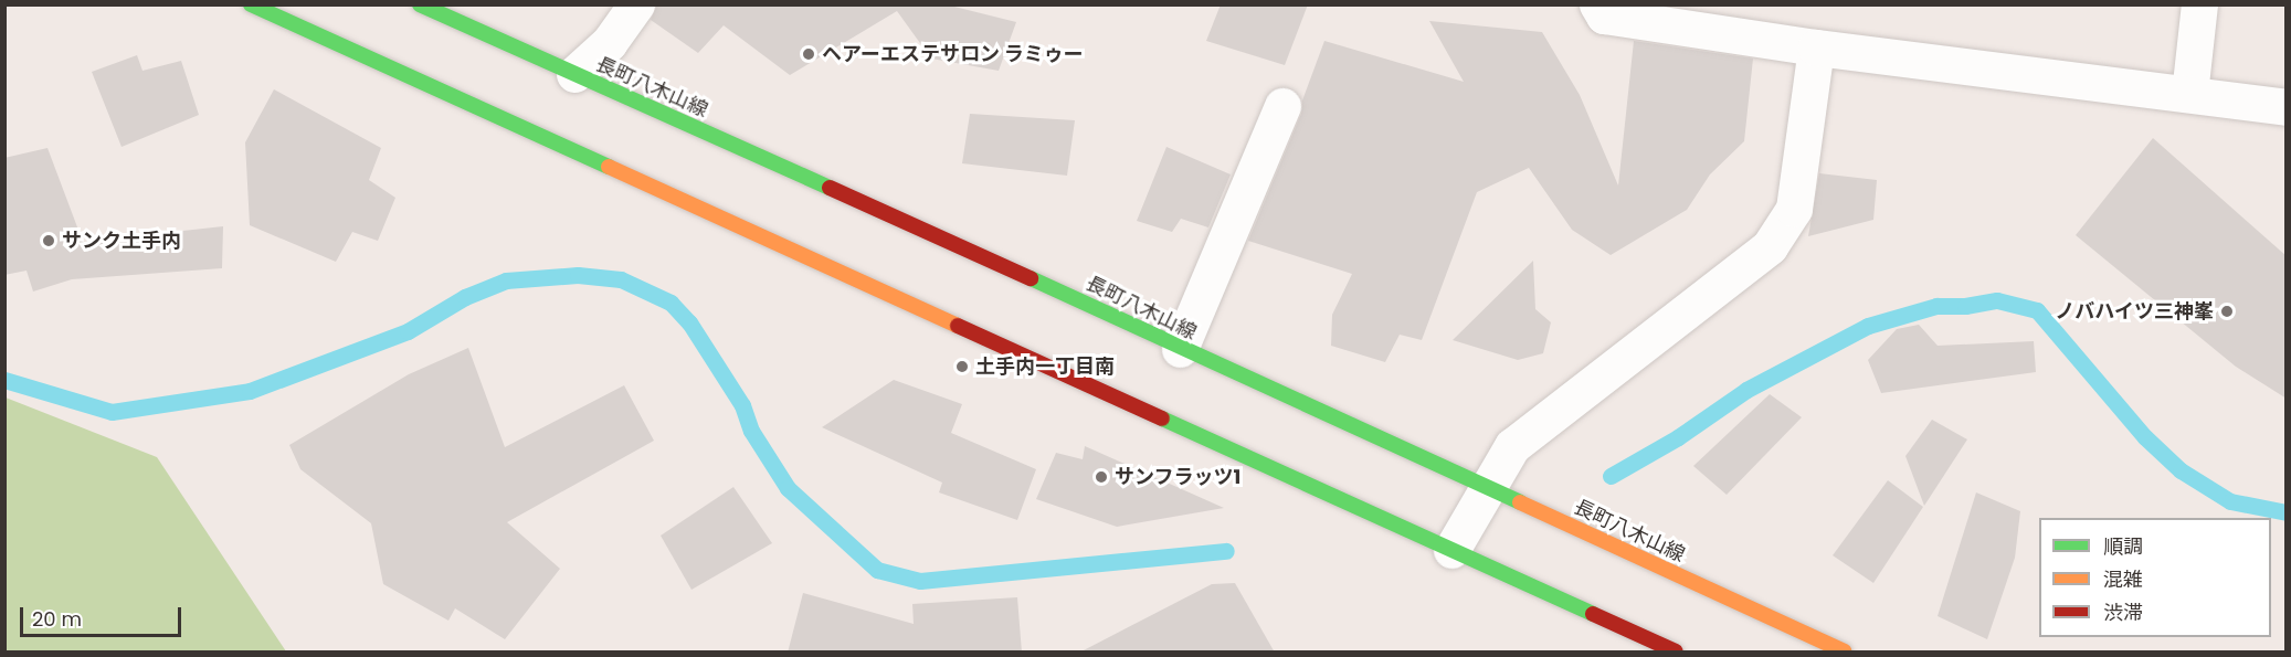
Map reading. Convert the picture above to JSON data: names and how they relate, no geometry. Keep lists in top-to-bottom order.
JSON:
{
  "streets": {
    "street": ["長町八木山線"]
  },
  "places": [
    "ヘアーエステサロン ラミゥー",
    "サンク土手内",
    "ノバハイツ三神峯",
    "土手内一丁目南",
    "サンフラッツ1"
  ],
  "legend": ["順調", "混雑", "渋滞"],
  "scale_bar": "20 m"
}
